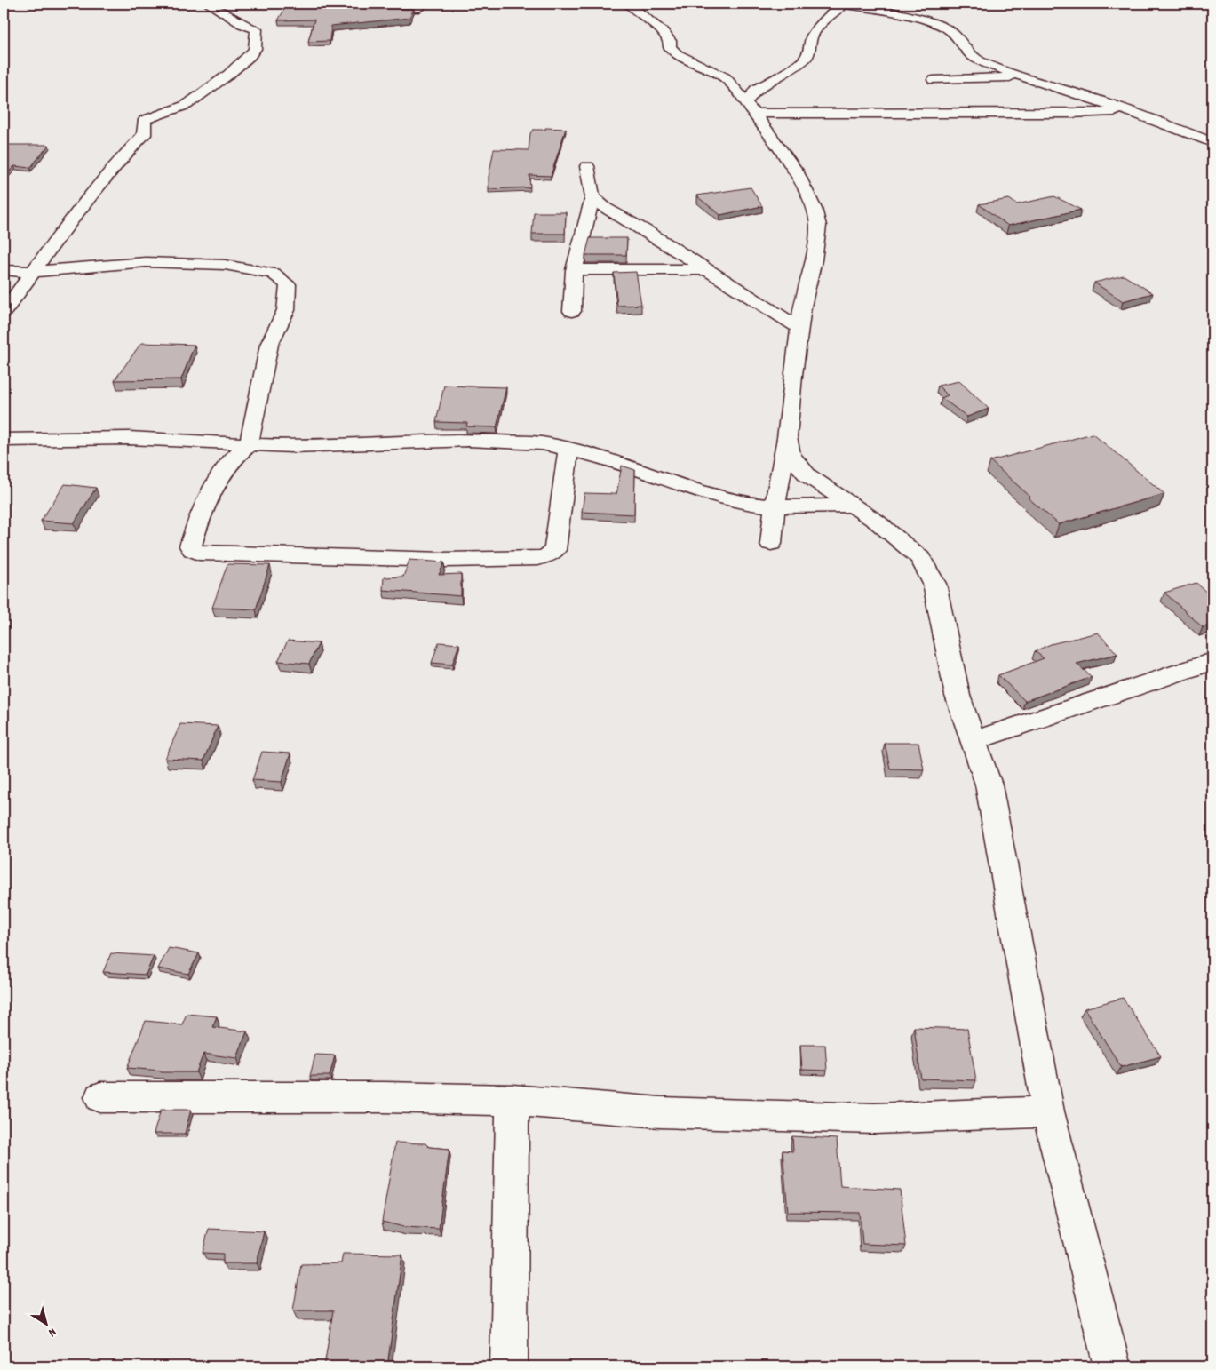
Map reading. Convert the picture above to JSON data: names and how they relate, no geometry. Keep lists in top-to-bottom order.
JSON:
{
  "north": "bottom right"
}
